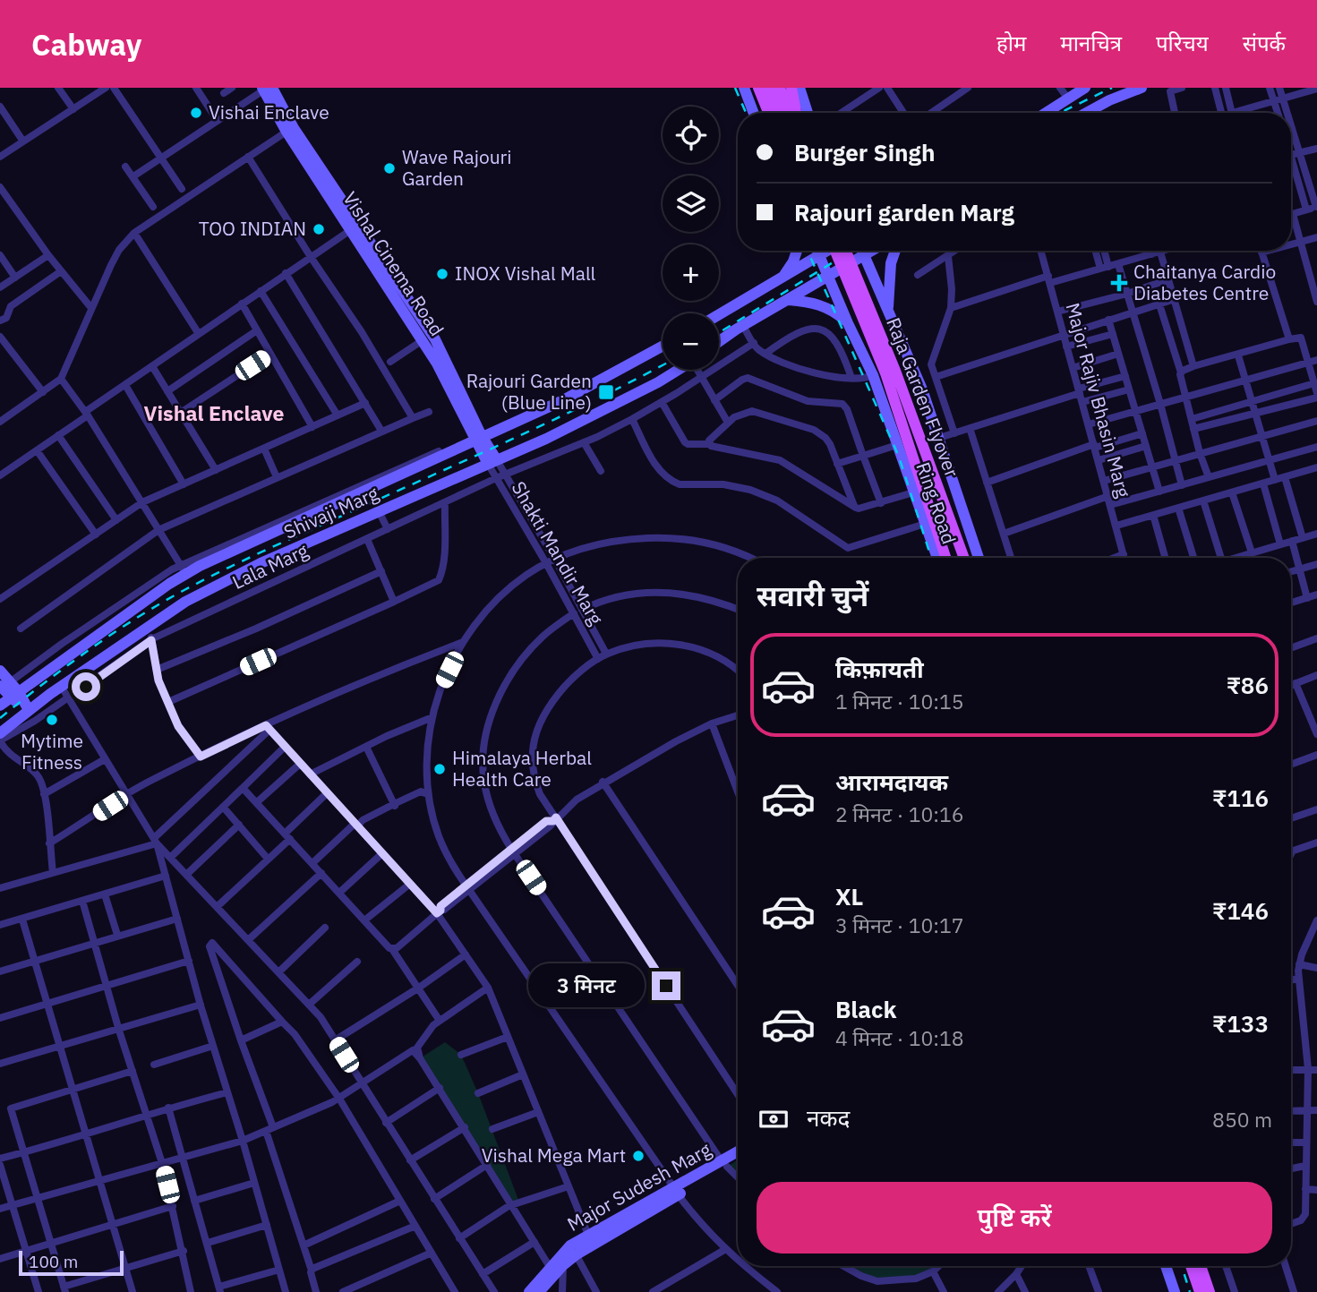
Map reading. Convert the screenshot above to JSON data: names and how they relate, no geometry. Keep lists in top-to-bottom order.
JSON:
{
  "streets": {
    "main road": [
      "Vishal Cinema Road",
      "Raja Garden Flyover",
      "Ring Road",
      "Shivaji Marg",
      "Major Sudesh Marg"
    ],
    "street": ["Major Rajiv Bhasin Marg", "Shakti Mandir Marg", "Lala Marg"]
  },
  "crossings": [
    ["Vishal Cinema Road", "Shivaji Marg"],
    ["Vishal Cinema Road", "Shakti Mandir Marg"],
    ["Shivaji Marg", "Shakti Mandir Marg"],
    ["Shakti Mandir Marg", "Lala Marg"]
  ],
  "districts": ["Vishal Enclave"],
  "places": {
    "other": [
      "Vishai Enclave",
      "Wave Rajouri Garden",
      "TOO INDIAN",
      "INOX Vishal Mall",
      "Mytime Fitness",
      "Himalaya Herbal Health Care",
      "Vishal Mega Mart"
    ],
    "health": ["Chaitanya Cardio Diabetes Centre"],
    "transit": ["Rajouri Garden (Blue Line)"]
  },
  "scale_bar": "100 m",
  "page": {
    "header": "Cabway",
    "nav": [
      "होम",
      "मानचित्र",
      "परिचय",
      "संपर्क"
    ],
    "map_buttons": ["+", "−"],
    "banner": ["Burger Singh", "Rajouri garden Marg"],
    "heading": "सवारी चुनें",
    "list": [
      {
        "name": "किफ़ायती",
        "note": "1 मिनट · 10:15",
        "value": "₹86"
      },
      {
        "name": "आरामदायक",
        "note": "2 मिनट · 10:16",
        "value": "₹116"
      },
      {
        "name": "XL",
        "note": "3 मिनट · 10:17",
        "value": "₹146"
      },
      {
        "name": "Black",
        "note": "4 मिनट · 10:18",
        "value": "₹133"
      }
    ],
    "bubble": "3 मिनट",
    "pay": ["नकद", "850 m"],
    "buttons": "पुष्टि करें",
    "scale": "100 m"
  }
}
